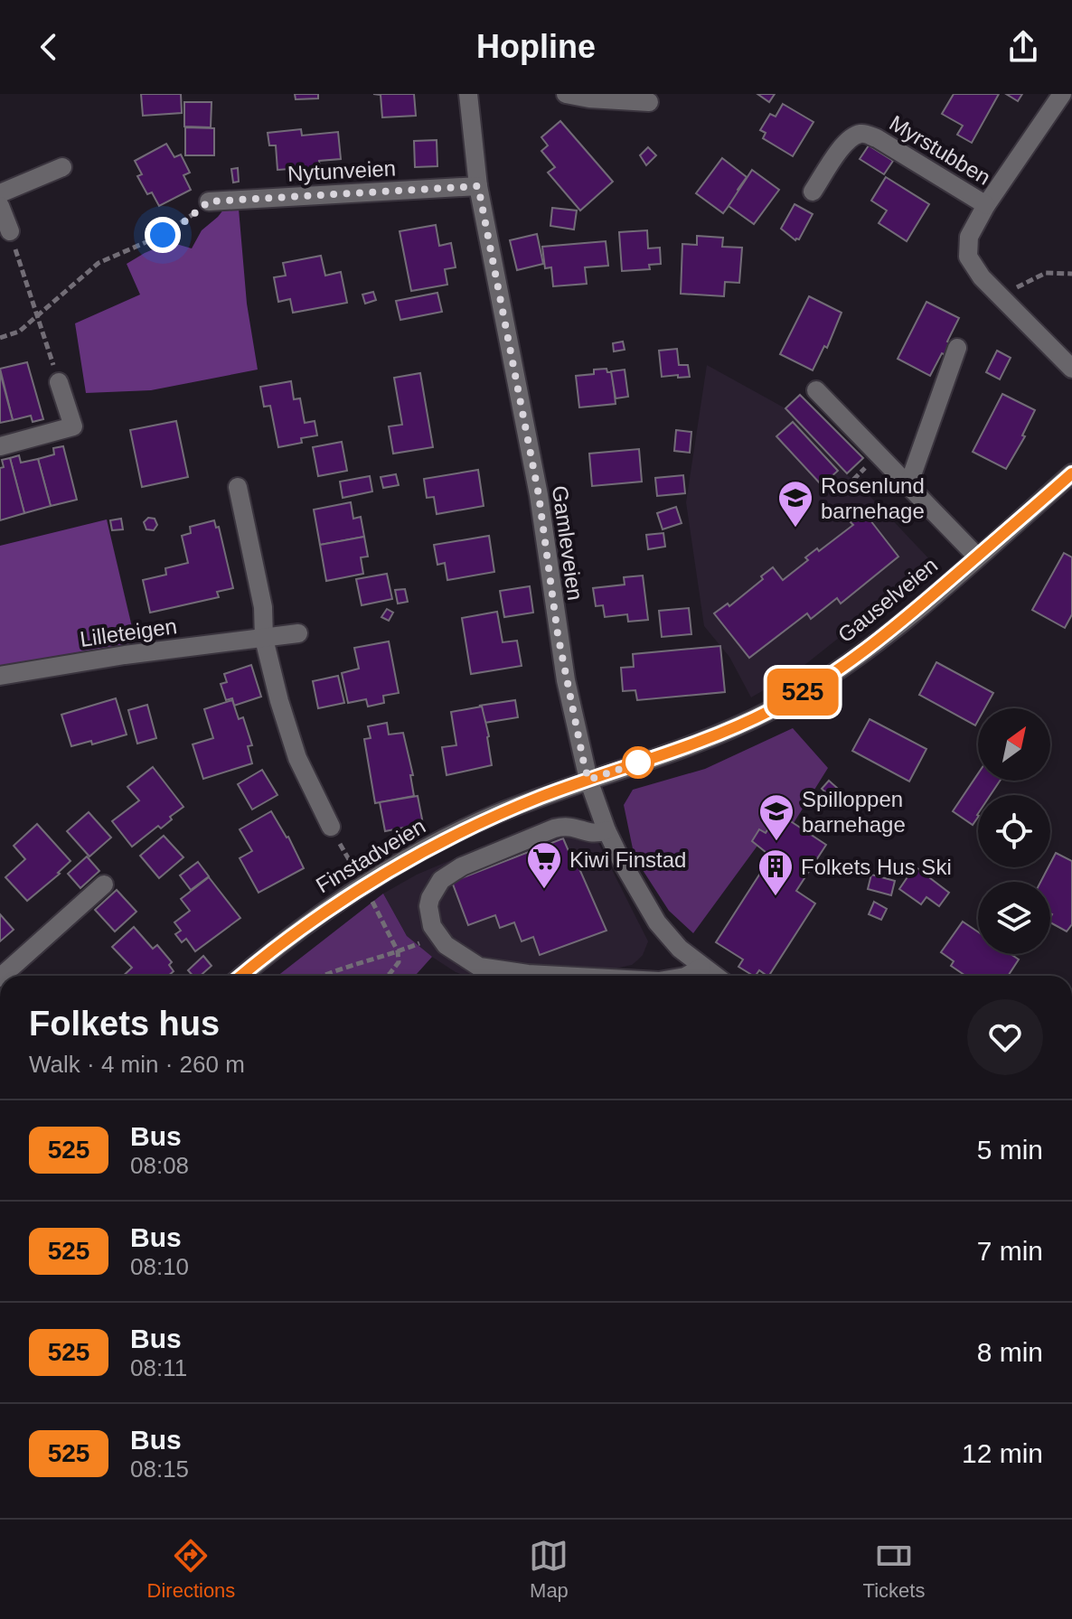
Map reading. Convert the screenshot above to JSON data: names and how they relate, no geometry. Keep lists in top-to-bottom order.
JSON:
{
  "streets": {
    "street": [
      "Myrstubben",
      "Nytunveien",
      "Gamleveien",
      "Gauselveien",
      "Lilleteigen",
      "Finstadveien"
    ]
  },
  "crossings": [
    ["Nytunveien", "Gamleveien"],
    ["Gamleveien", "Gauselveien"],
    ["Gamleveien", "Finstadveien"],
    ["Gauselveien", "Finstadveien"]
  ],
  "places": {
    "school or university": ["Rosenlund barnehage", "Spilloppen barnehage"],
    "supermarket": ["Kiwi Finstad"],
    "building": ["Folkets Hus Ski"]
  },
  "lines": ["bus line 525"],
  "north": "top right",
  "page": {
    "header": "Hopline",
    "on_map": "525",
    "heading": ["Folkets hus", "Walk · 4 min · 260 m"],
    "list": [
      {
        "mark": "525",
        "name": "Bus",
        "note": "08:08",
        "value": "5 min"
      },
      {
        "mark": "525",
        "name": "Bus",
        "note": "08:10",
        "value": "7 min"
      },
      {
        "mark": "525",
        "name": "Bus",
        "note": "08:11",
        "value": "8 min"
      },
      {
        "mark": "525",
        "name": "Bus",
        "note": "08:15",
        "value": "12 min"
      }
    ],
    "tabs": ["Directions", "Map", "Tickets"]
  }
}
